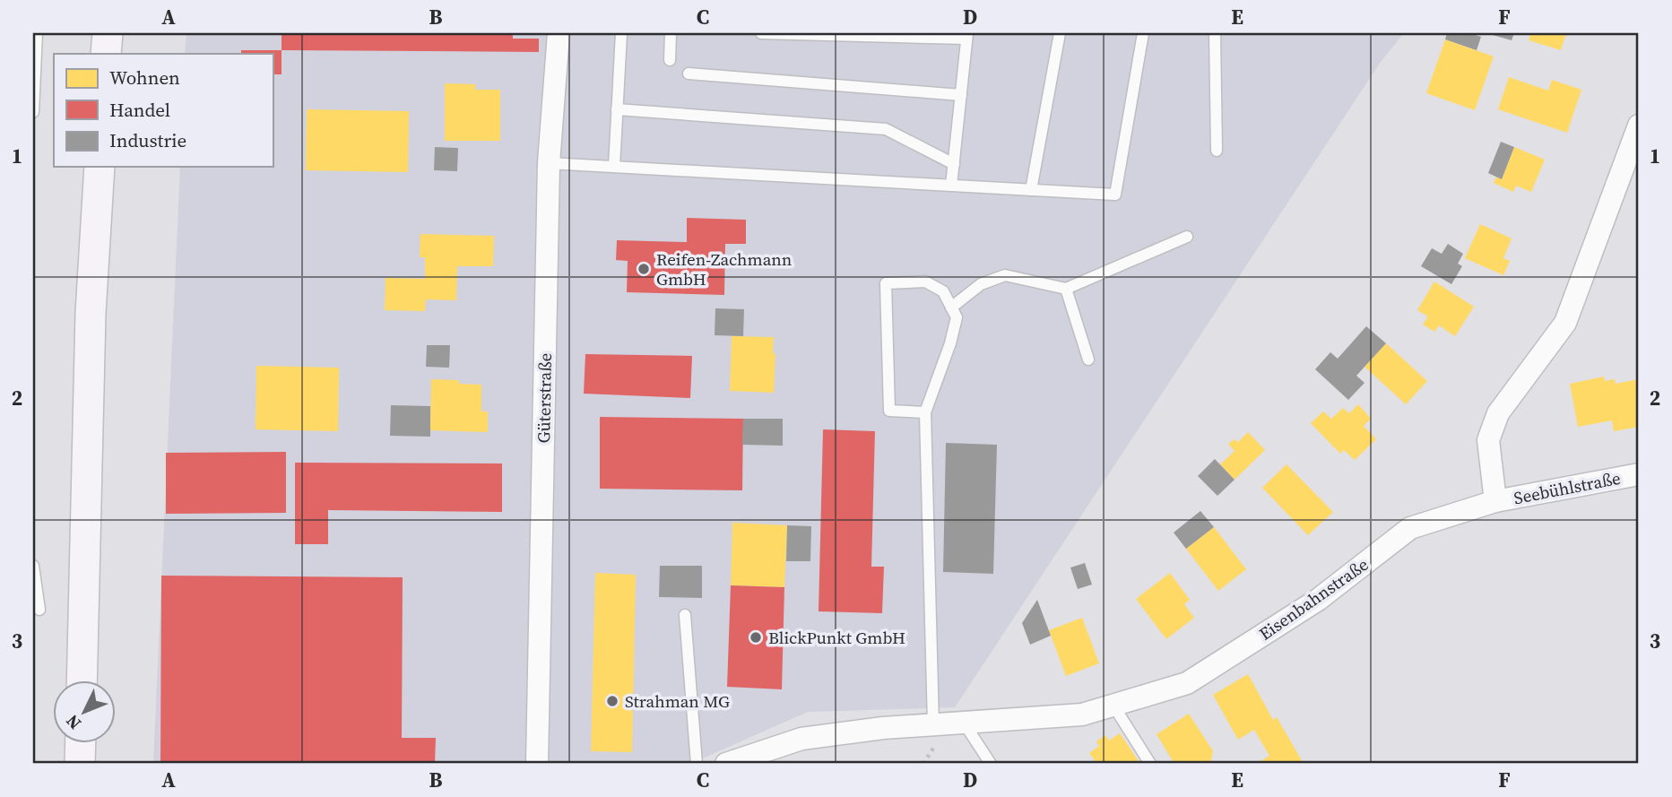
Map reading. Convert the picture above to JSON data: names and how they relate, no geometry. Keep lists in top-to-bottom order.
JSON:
{
  "streets": {
    "street": ["Güterstraße", "Seebühlstraße", "Eisenbahnstraße"]
  },
  "crossings": [
    ["Seebühlstraße", "Eisenbahnstraße"]
  ],
  "places": ["Reifen-Zachmann GmbH", "BlickPunkt GmbH", "Strahman MG"],
  "legend": ["Wohnen", "Handel", "Industrie"],
  "north": "bottom left",
  "grid": {
    "columns": [
      "A",
      "B",
      "C",
      "D",
      "E",
      "F"
    ],
    "rows": ["1", "2", "3"]
  }
}
